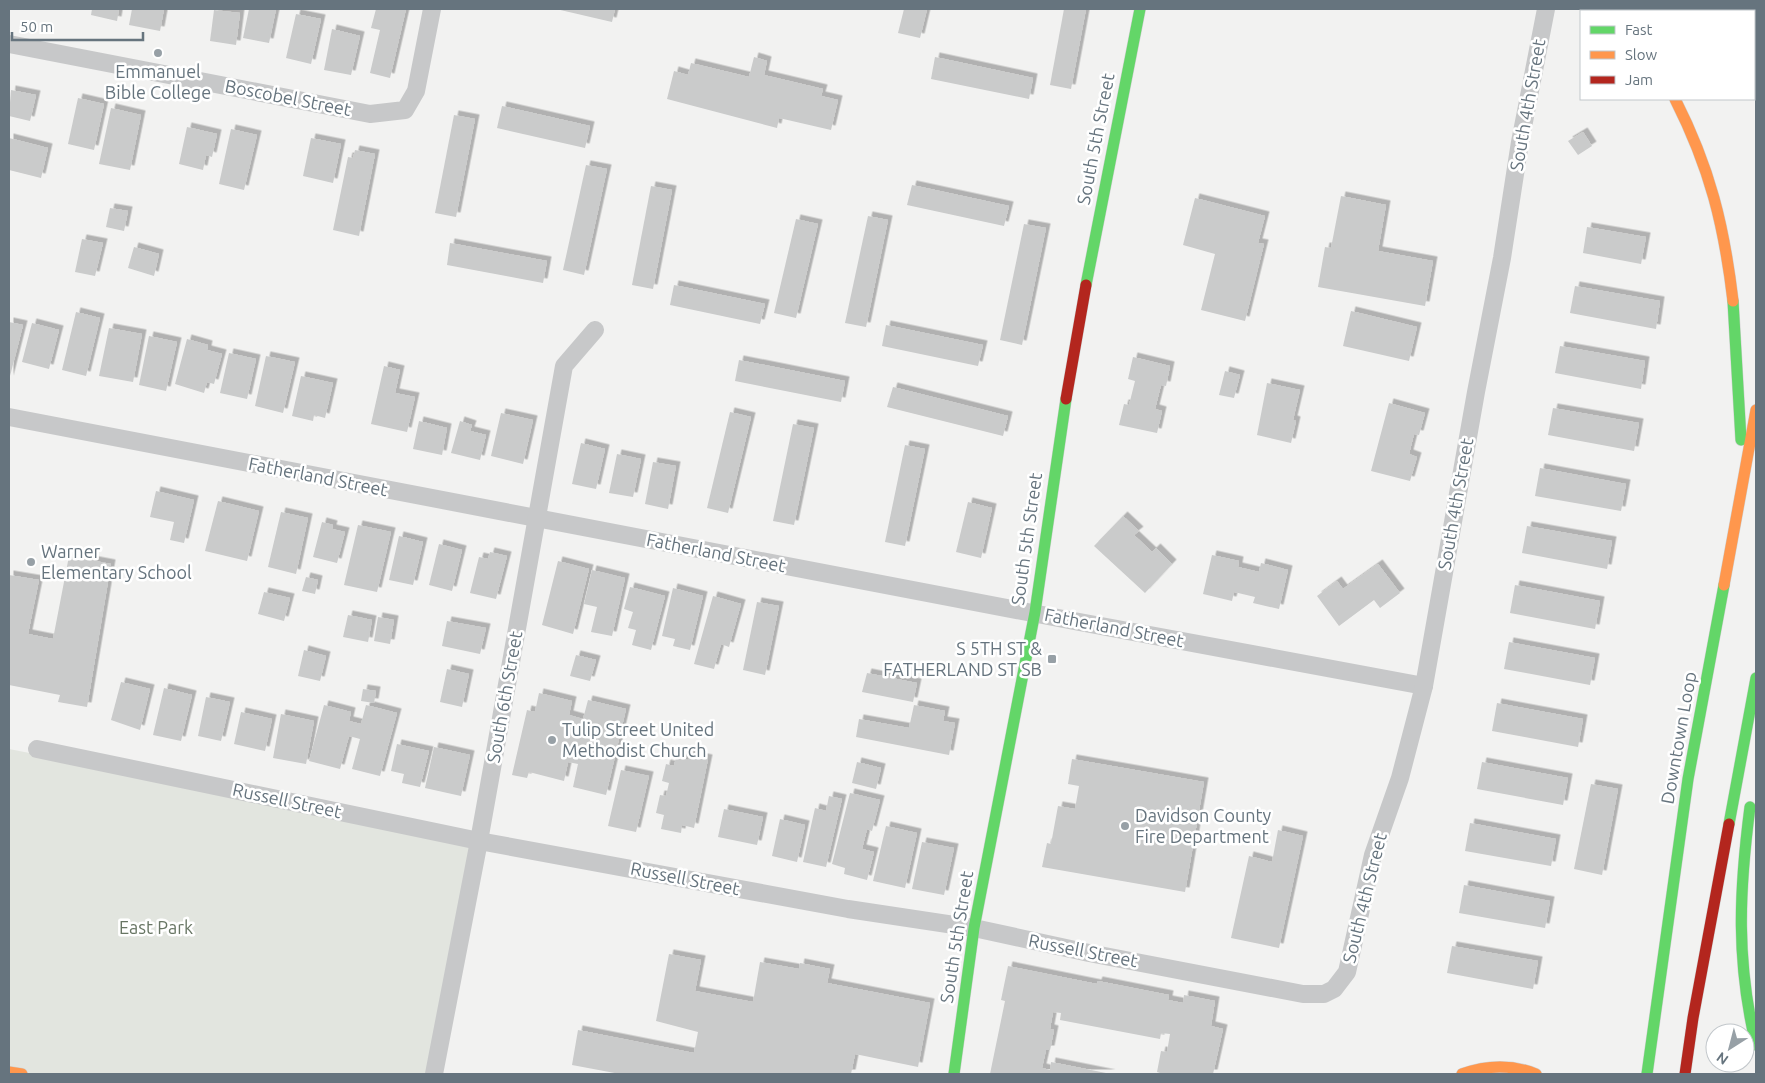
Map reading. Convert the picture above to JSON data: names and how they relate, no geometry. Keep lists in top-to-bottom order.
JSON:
{
  "streets": {
    "main road": ["South 5th Street", "Downtown Loop"],
    "street": [
      "Boscobel Street",
      "South 4th Street",
      "Fatherland Street",
      "South 6th Street",
      "Russell Street"
    ]
  },
  "crossings": [
    ["South 4th Street", "Fatherland Street"],
    ["South 4th Street", "Russell Street"],
    ["South 5th Street", "Fatherland Street"],
    ["South 5th Street", "Russell Street"],
    ["Fatherland Street", "South 6th Street"],
    ["South 6th Street", "Russell Street"]
  ],
  "parks": ["East Park"],
  "places": {
    "other": [
      "Emmanuel Bible College",
      "Warner Elementary School",
      "Tulip Street United Methodist Church",
      "Davidson County Fire Department"
    ],
    "transit": ["S 5TH ST & FATHERLAND ST SB"]
  },
  "legend": ["Fast", "Slow", "Jam"],
  "scale_bar": "50 m",
  "north": "bottom left"
}
